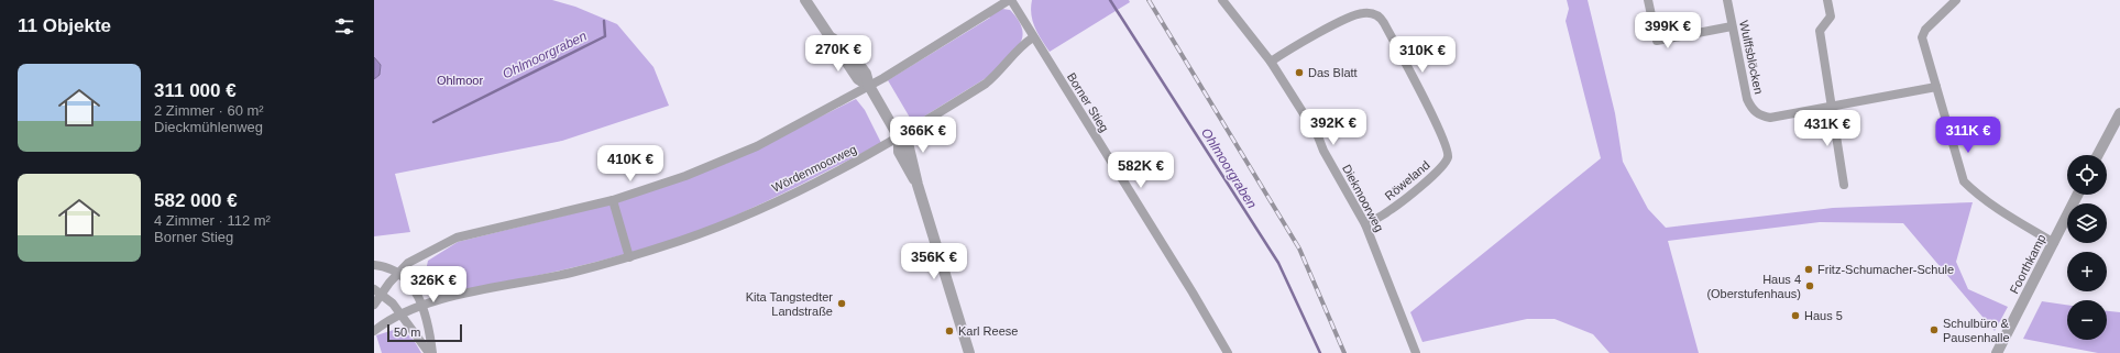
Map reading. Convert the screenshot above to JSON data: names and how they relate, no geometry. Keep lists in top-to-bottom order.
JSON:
{
  "streets": {
    "street": [
      "Wulffsblöcken",
      "Borner Stieg",
      "Wördenmoorweg",
      "Röweland",
      "Diekmoorweg",
      "Foorthkamp"
    ]
  },
  "crossings": [
    ["Borner Stieg", "Wördenmoorweg"],
    ["Röweland", "Diekmoorweg"]
  ],
  "water": ["Ohlmoorgraben"],
  "parks": ["Ohlmoor"],
  "places": [
    "Das Blatt",
    "Fritz-Schumacher-Schule",
    "Haus 4 (Oberstufenhaus)",
    "Kita Tangstedter Landstraße",
    "Haus 5",
    "Schulbüro & Pausenhalle",
    "Karl Reese"
  ],
  "scale_bar": "50 m",
  "page": {
    "heading": "11 Objekte",
    "price": [
      "399K €",
      "270K €",
      "310K €",
      "392K €",
      "431K €",
      "366K €",
      "311K €",
      "410K €",
      "582K €",
      "356K €",
      "326K €"
    ],
    "list": [
      {
        "name": "311 000 €",
        "note": "2 Zimmer · 60 m² · Dieckmühlenweg"
      },
      {
        "name": "582 000 €",
        "note": "4 Zimmer · 112 m² · Borner Stieg"
      }
    ],
    "map_buttons": ["+", "−"],
    "scale": "50 m"
  }
}
